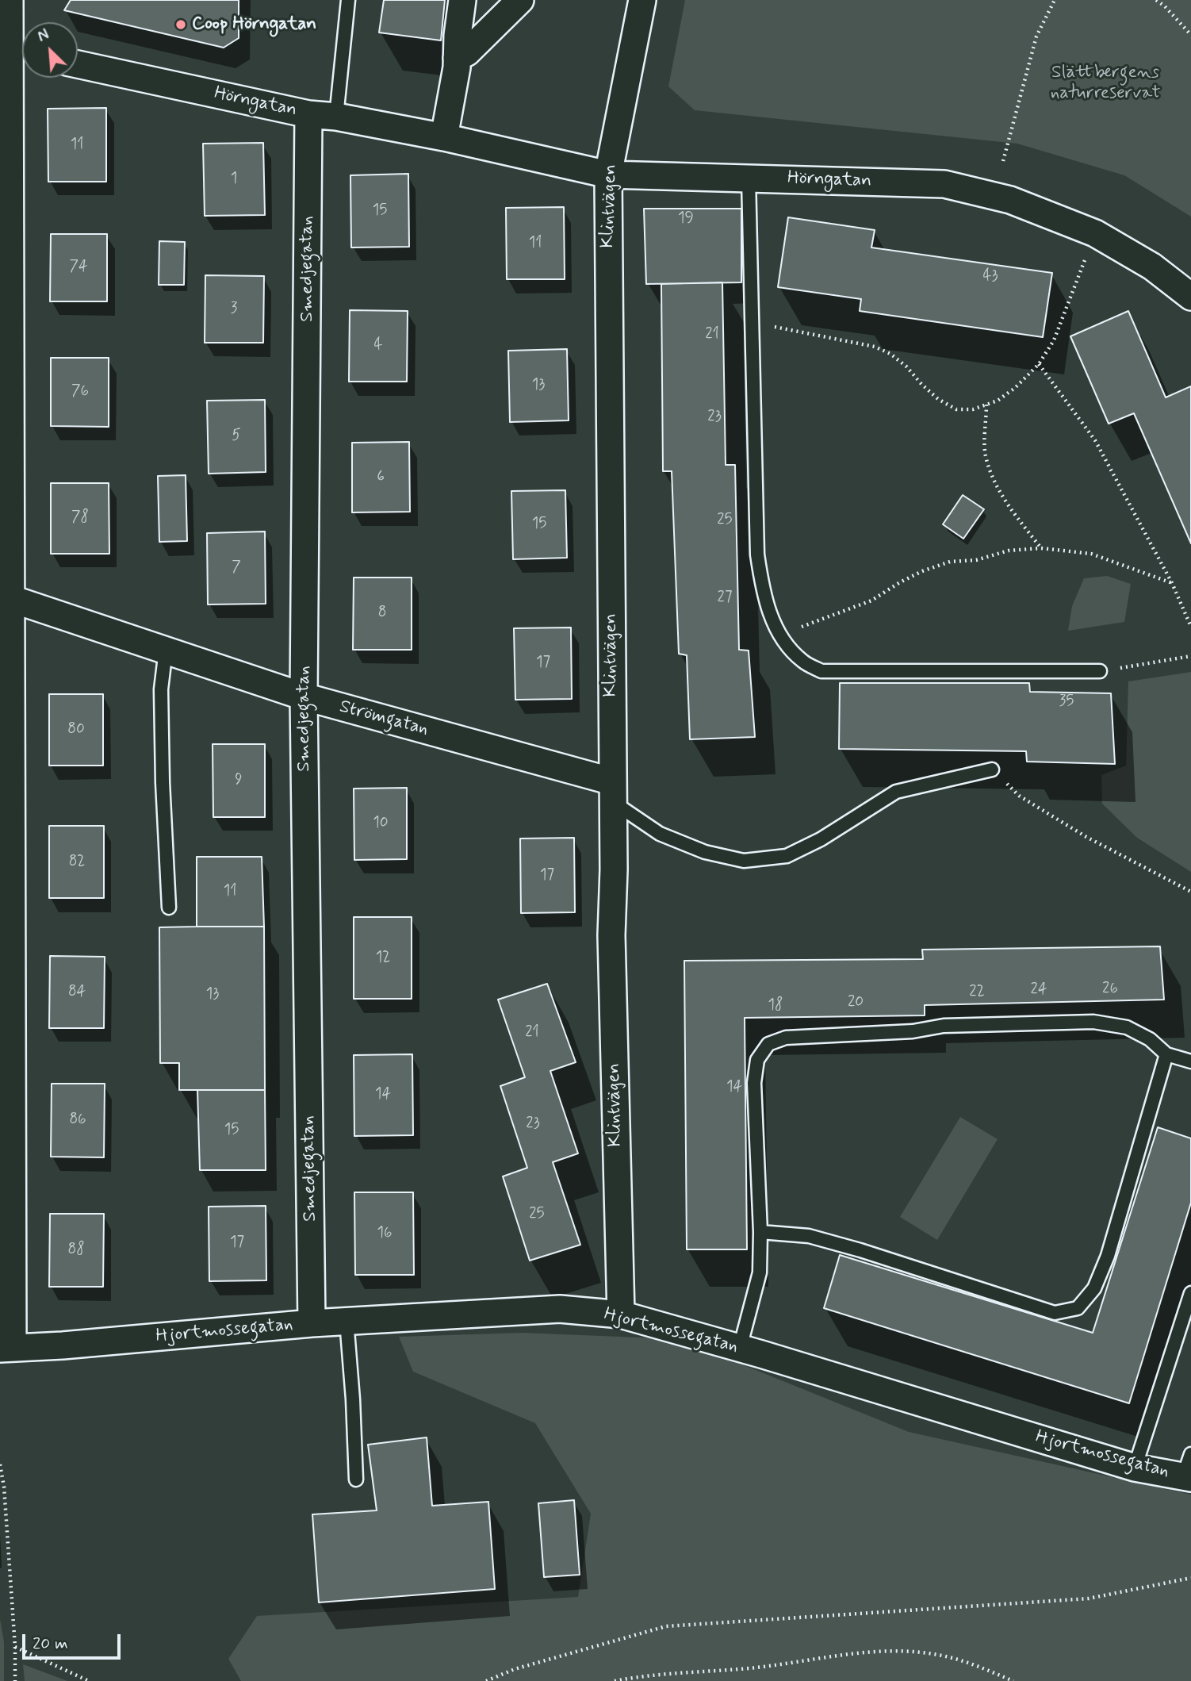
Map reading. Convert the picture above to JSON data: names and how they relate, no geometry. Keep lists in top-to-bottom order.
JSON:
{
  "streets": {
    "street": [
      "Hörngatan",
      "Klintvägen",
      "Smedjegatan",
      "Strömgatan",
      "Hjortmossegatan"
    ]
  },
  "crossings": [
    ["Hörngatan", "Klintvägen"],
    ["Hörngatan", "Smedjegatan"],
    ["Klintvägen", "Strömgatan"],
    ["Klintvägen", "Hjortmossegatan"],
    ["Smedjegatan", "Strömgatan"],
    ["Smedjegatan", "Hjortmossegatan"]
  ],
  "parks": ["Slättbergens naturreservat"],
  "places": ["Coop Hörngatan"],
  "house_numbers": [
    "11",
    "1",
    "15",
    "19",
    "11",
    "74",
    "43",
    "3",
    "21",
    "4",
    "13",
    "76",
    "23",
    "5",
    "6",
    "78",
    "25",
    "15",
    "7",
    "27",
    "8",
    "17",
    "35",
    "80",
    "9",
    "10",
    "82",
    "17",
    "11",
    "12",
    "26",
    "24",
    "84",
    "22",
    "13",
    "20",
    "18",
    "21",
    "14",
    "14",
    "86",
    "23",
    "15",
    "25",
    "16",
    "17",
    "88"
  ],
  "scale_bar": "20 m",
  "north": "top left"
}
